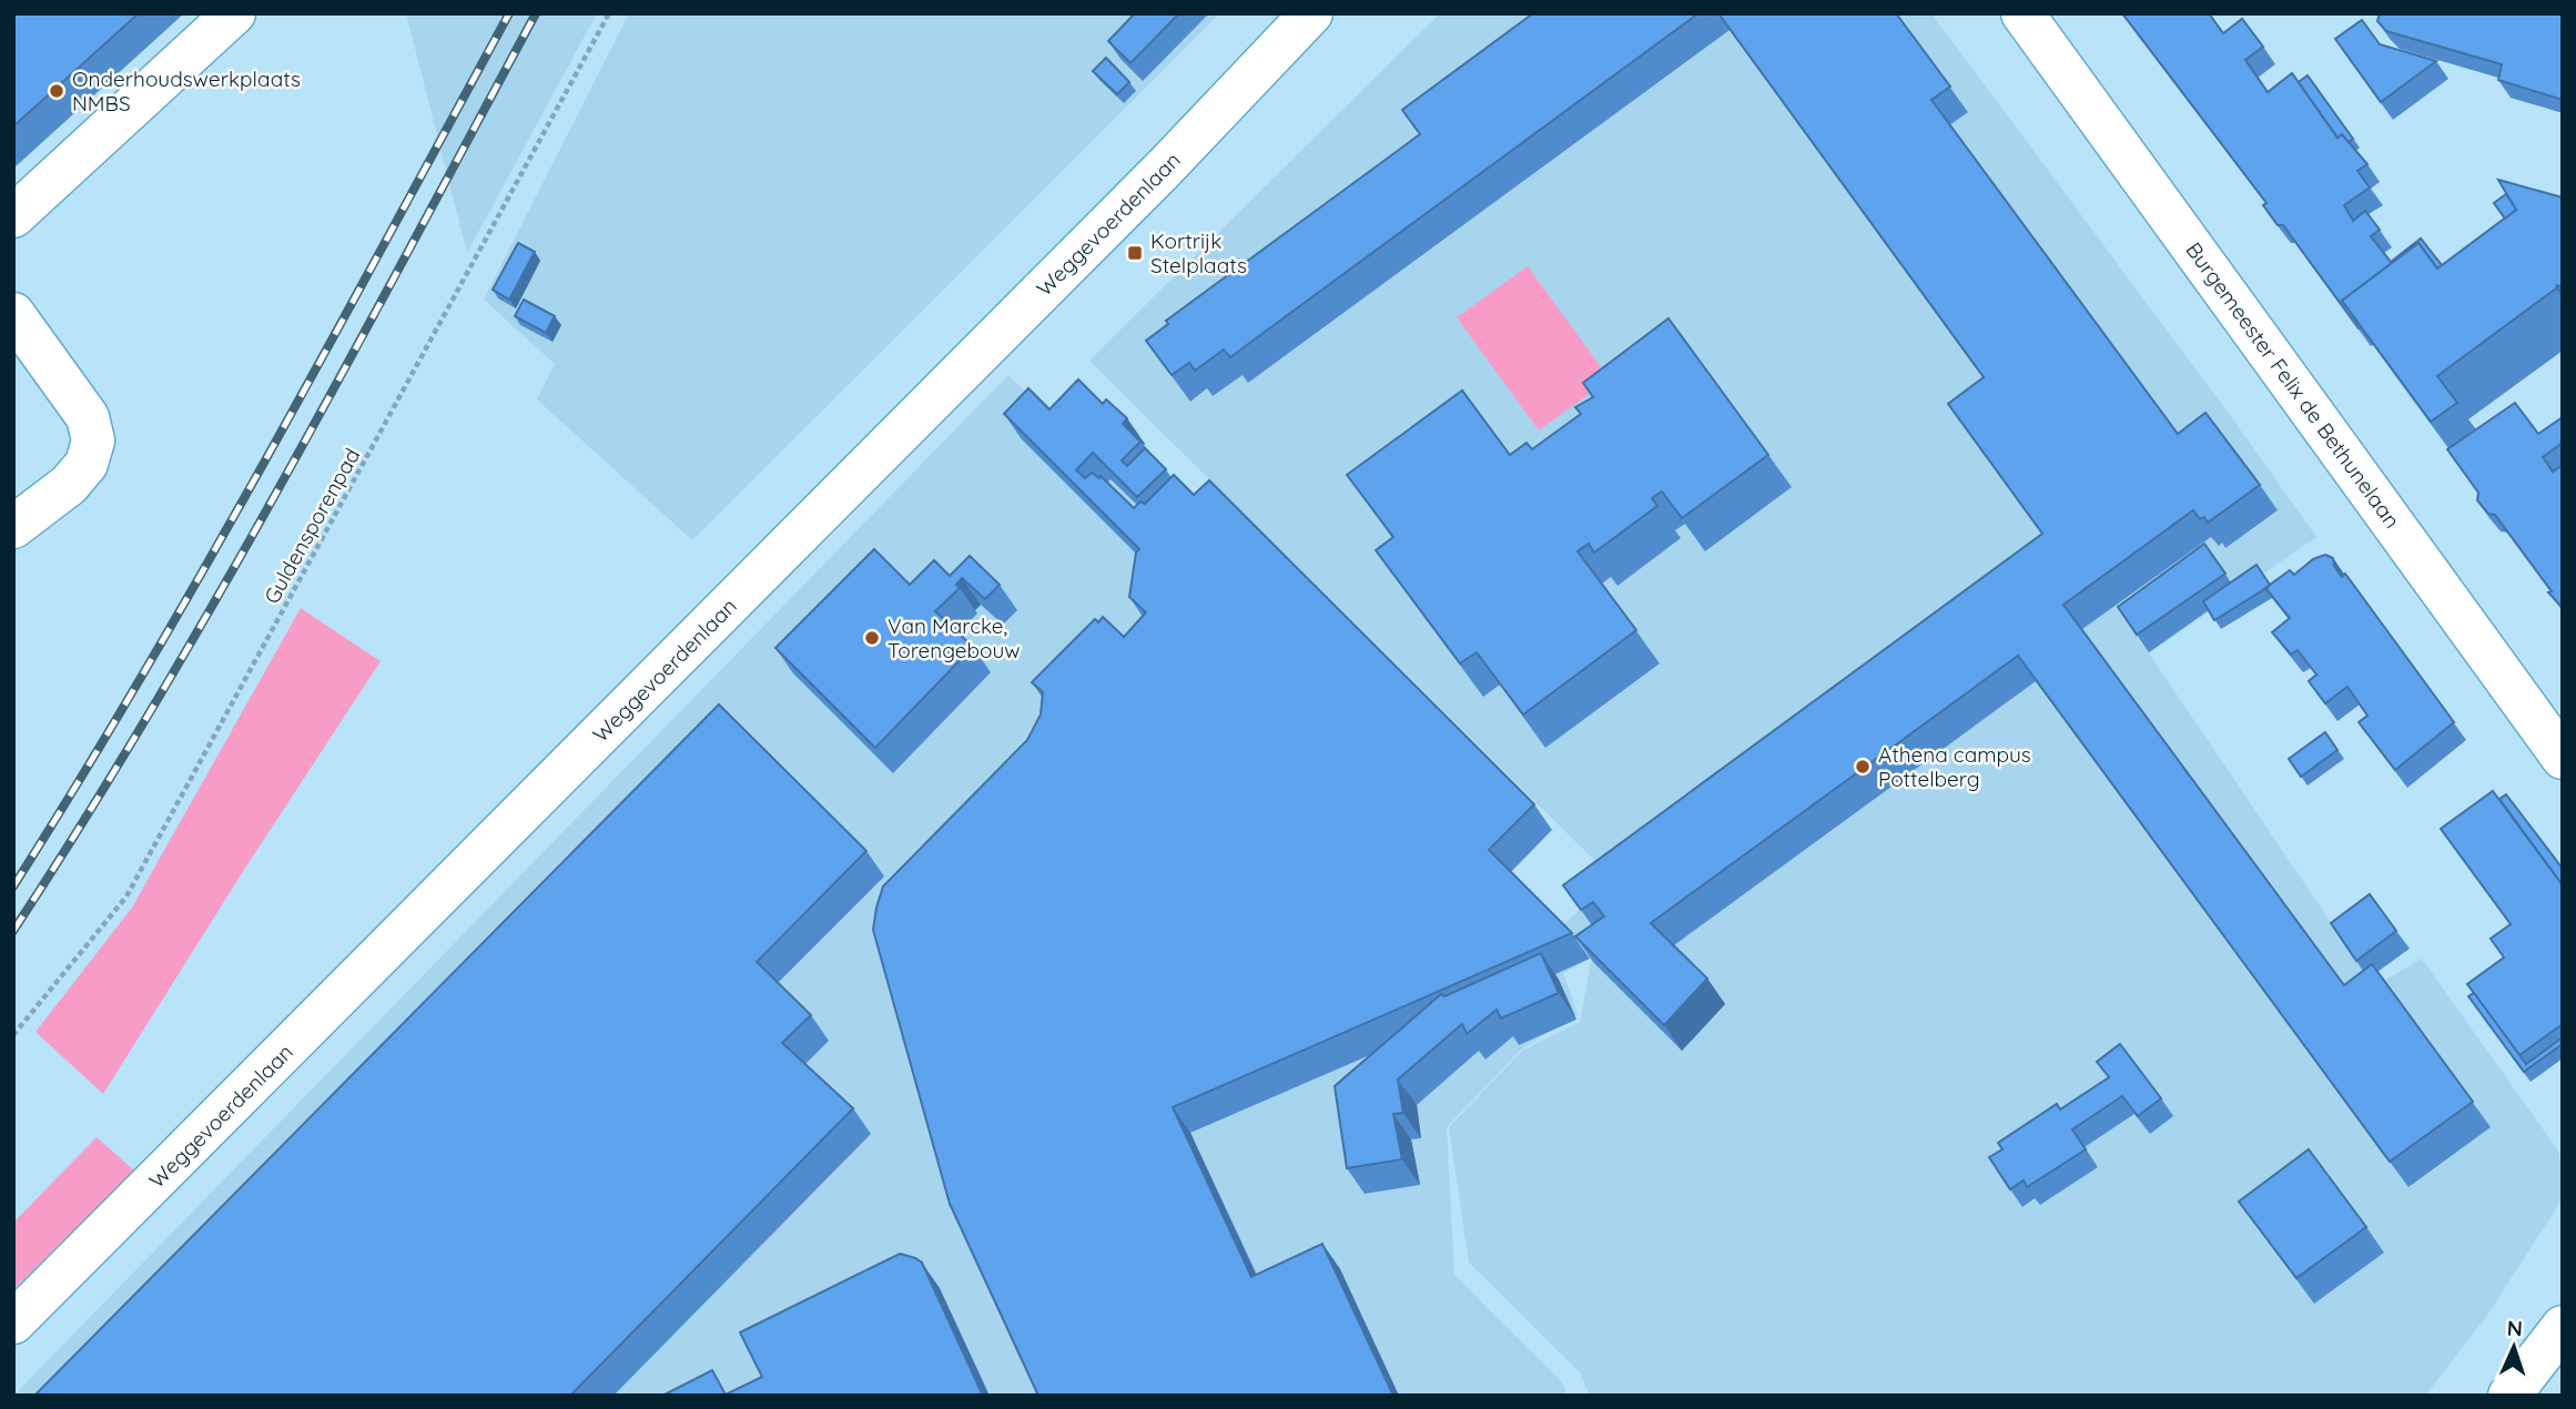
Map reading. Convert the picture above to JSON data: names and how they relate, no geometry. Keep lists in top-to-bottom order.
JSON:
{
  "streets": {
    "street": ["Weggevoerdenlaan", "Burgemeester Felix de Bethunelaan"],
    "path": ["Guldensporenpad"]
  },
  "places": {
    "other": ["Onderhoudswerkplaats NMBS", "Van Marcke, Torengebouw", "Athena campus Pottelberg"],
    "transit": ["Kortrijk Stelplaats"]
  },
  "north": "top"
}
